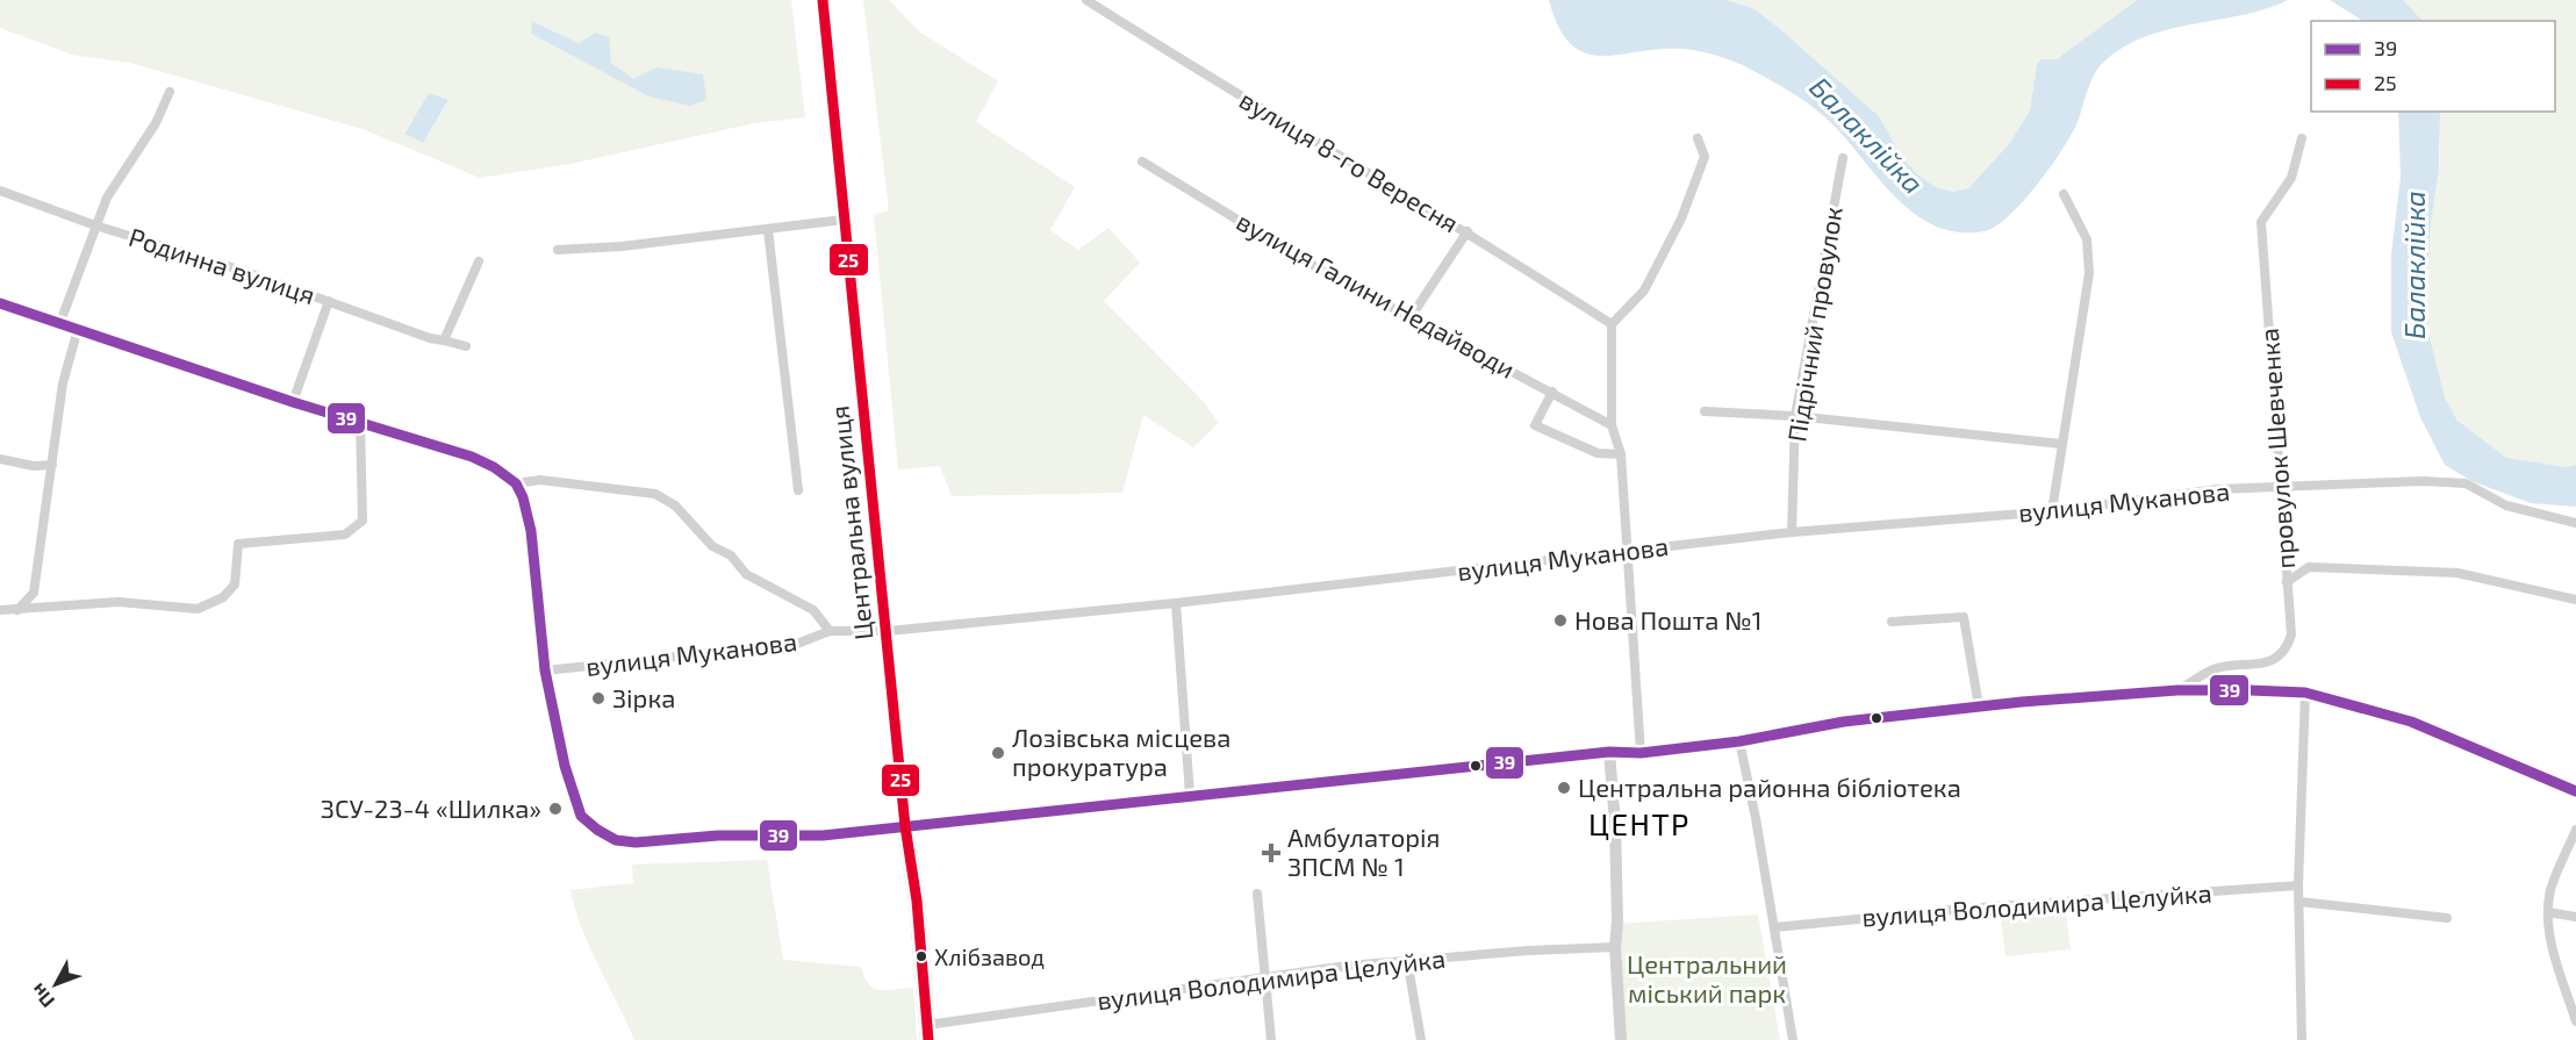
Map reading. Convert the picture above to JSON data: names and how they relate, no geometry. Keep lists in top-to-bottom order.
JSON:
{
  "streets": {
    "main road": ["Центральна вулиця"],
    "street": [
      "вулиця 8-го Вересня",
      "Родинна вулиця",
      "вулиця Галини Недайводи",
      "Підрічний провулок",
      "провулок Шевченка",
      "вулиця Муканова",
      "вулиця Володимира Целуйка"
    ]
  },
  "crossings": [
    ["Підрічний провулок", "вулиця Муканова"],
    ["провулок Шевченка", "вулиця Муканова"],
    ["вулиця Муканова", "Центральна вулиця"],
    ["Центральна вулиця", "вулиця Володимира Целуйка"]
  ],
  "districts": ["ЦЕНТР"],
  "water": ["Балаклійка"],
  "parks": ["Центральний міський парк"],
  "places": {
    "other": [
      "Нова Пошта №1",
      "Зірка",
      "Лозівська місцева прокуратура",
      "Центральна районна бібліотека",
      "ЗСУ-23-4 «Шилка»",
      "Хлібзавод"
    ],
    "health": ["Амбулаторія ЗПСМ № 1"]
  },
  "lines": ["transit line 25", "transit line 39"],
  "legend": ["39", "25"],
  "north": "bottom left"
}
